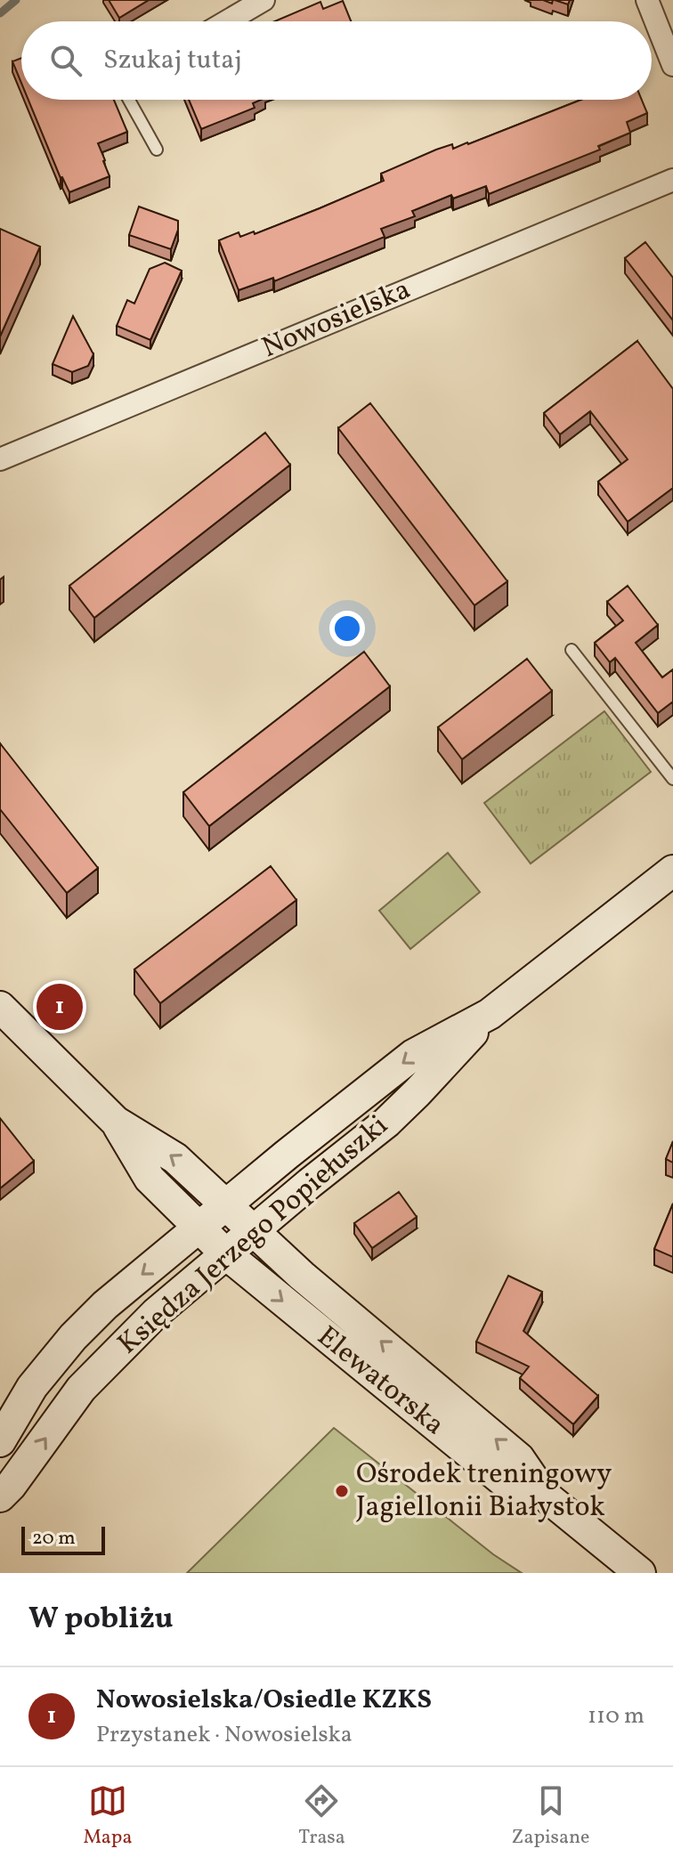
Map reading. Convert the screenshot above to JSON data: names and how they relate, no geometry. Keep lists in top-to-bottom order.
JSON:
{
  "streets": {
    "street": ["Nowosielska", "Księdza Jerzego Popiełuszki", "Elewatorska"]
  },
  "crossings": [
    ["Księdza Jerzego Popiełuszki", "Elewatorska"]
  ],
  "places": ["Ośrodek treningowy Jagiellonii Białystok"],
  "scale_bar": "20 m",
  "page": {
    "search": "Szukaj tutaj",
    "pins": "1",
    "scale": "20 m",
    "heading": "W pobliżu",
    "list": [
      {
        "mark": "1",
        "name": "Nowosielska/Osiedle KZKS",
        "note": "Przystanek · Nowosielska",
        "value": "110 m"
      }
    ],
    "nav": ["Mapa", "Trasa", "Zapisane"]
  }
}
